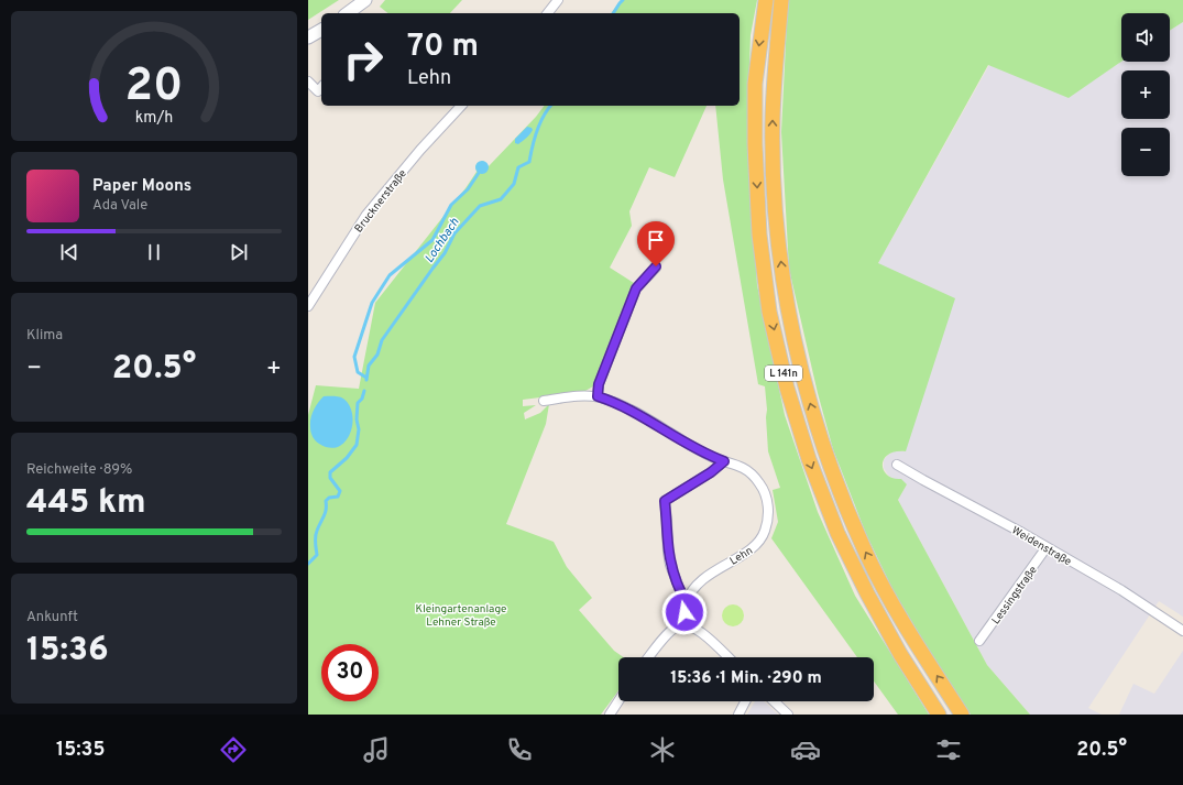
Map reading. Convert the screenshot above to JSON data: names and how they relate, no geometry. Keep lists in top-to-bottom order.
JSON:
{
  "streets": {
    "highway": ["L 141n"],
    "street": [
      "Brucknerstraße",
      "Weidenstraße",
      "Lehn",
      "Lessingstraße"
    ]
  },
  "crossings": [
    ["Weidenstraße", "Lessingstraße"]
  ],
  "water": ["Lochbach"],
  "parks": ["Kleingartenanlage Lehner Straße"],
  "page": {
    "map_buttons": ["+", "−"],
    "turn": ["70 m", "Lehn"],
    "song": ["Paper Moons", "Ada Vale"],
    "tile": [
      "Klima",
      ["Reichweite · 89%", "445 km"],
      ["Ankunft", "15:36"]
    ],
    "heat": ["−", "20.5°", "+"],
    "limit": "30",
    "trip": "15:36 · 1 Min. · 290 m",
    "tabs": ["15:35", "20.5°"],
    "gauge": ["20", "km/h"]
  }
}
